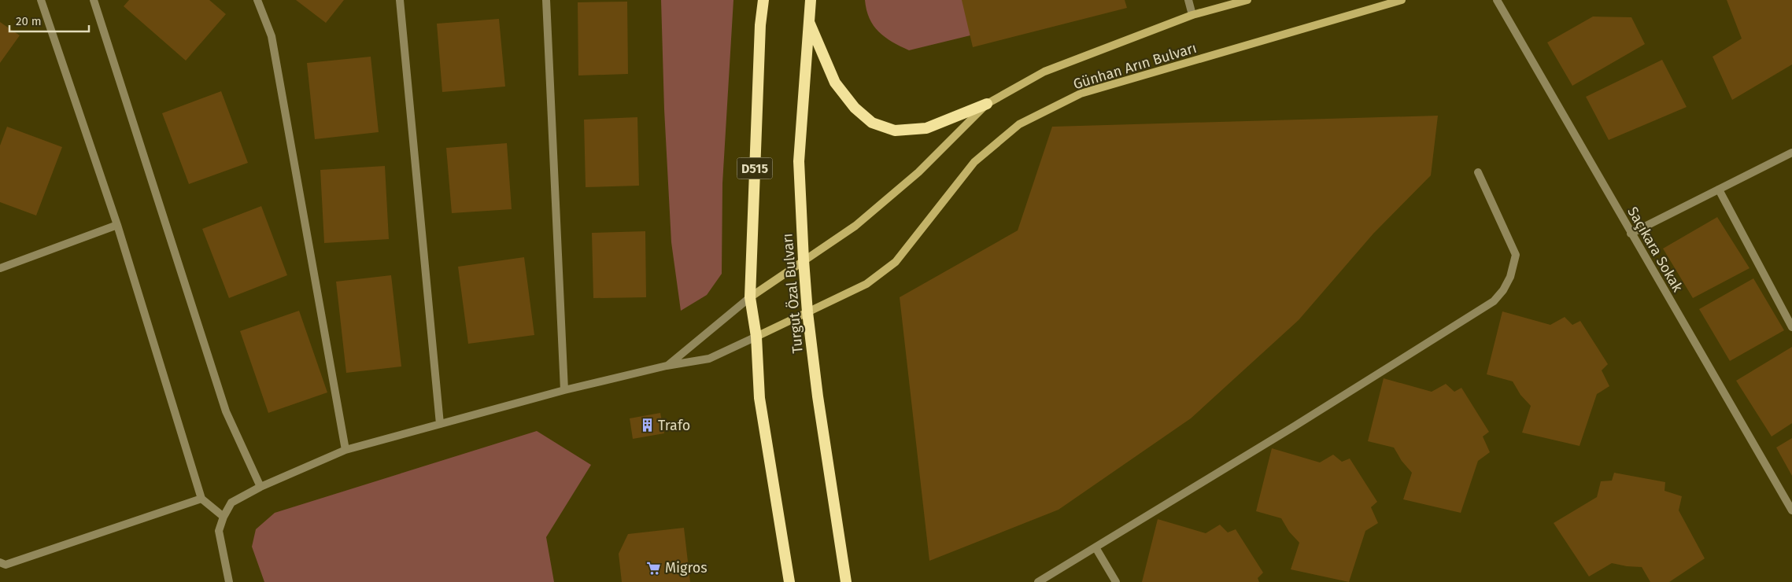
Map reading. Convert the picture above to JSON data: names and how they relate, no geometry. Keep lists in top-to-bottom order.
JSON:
{
  "streets": {
    "highway": ["D515", "Turgut Özal Bulvarı"],
    "main road": ["Günhan Arın Bulvarı"],
    "street": ["Saçıkara Sokak"]
  },
  "crossings": [
    ["Günhan Arın Bulvarı", "D515"],
    ["Günhan Arın Bulvarı", "Turgut Özal Bulvarı"]
  ],
  "places": {
    "building": ["Trafo"],
    "supermarket": ["Migros"]
  },
  "scale_bar": "20 m"
}
